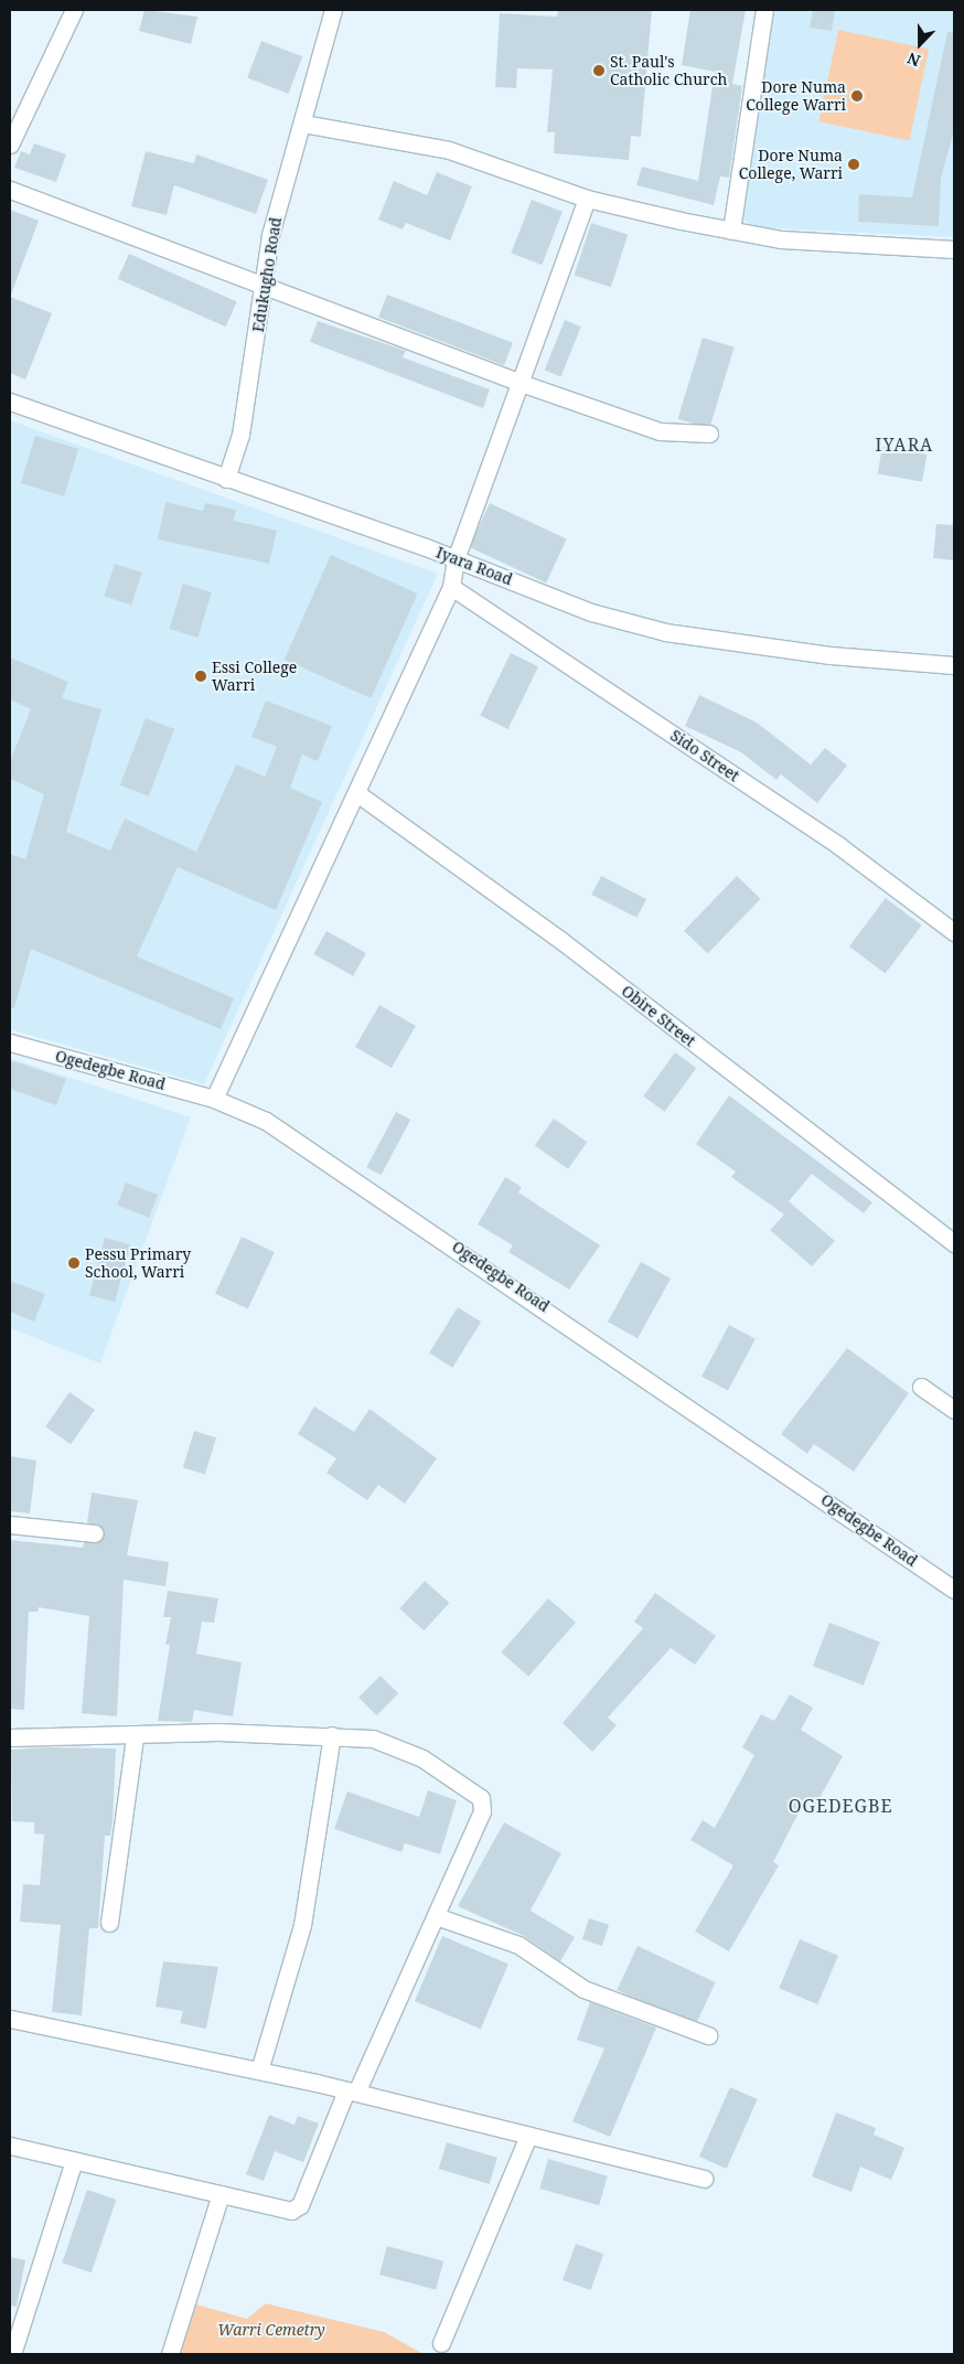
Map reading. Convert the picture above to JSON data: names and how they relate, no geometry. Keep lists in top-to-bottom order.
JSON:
{
  "streets": {
    "street": [
      "Edukugho Road",
      "Iyara Road",
      "Sido Street",
      "Obire Street",
      "Ogedegbe Road"
    ]
  },
  "crossings": [
    ["Edukugho Road", "Iyara Road"]
  ],
  "districts": ["IYARA", "OGEDEGBE"],
  "parks": ["Warri Cemetry"],
  "places": [
    "St. Paul's Catholic Church",
    "Dore Numa College Warri",
    "Dore Numa College, Warri",
    "Essi College Warri",
    "Pessu Primary School, Warri"
  ],
  "north": "bottom"
}
